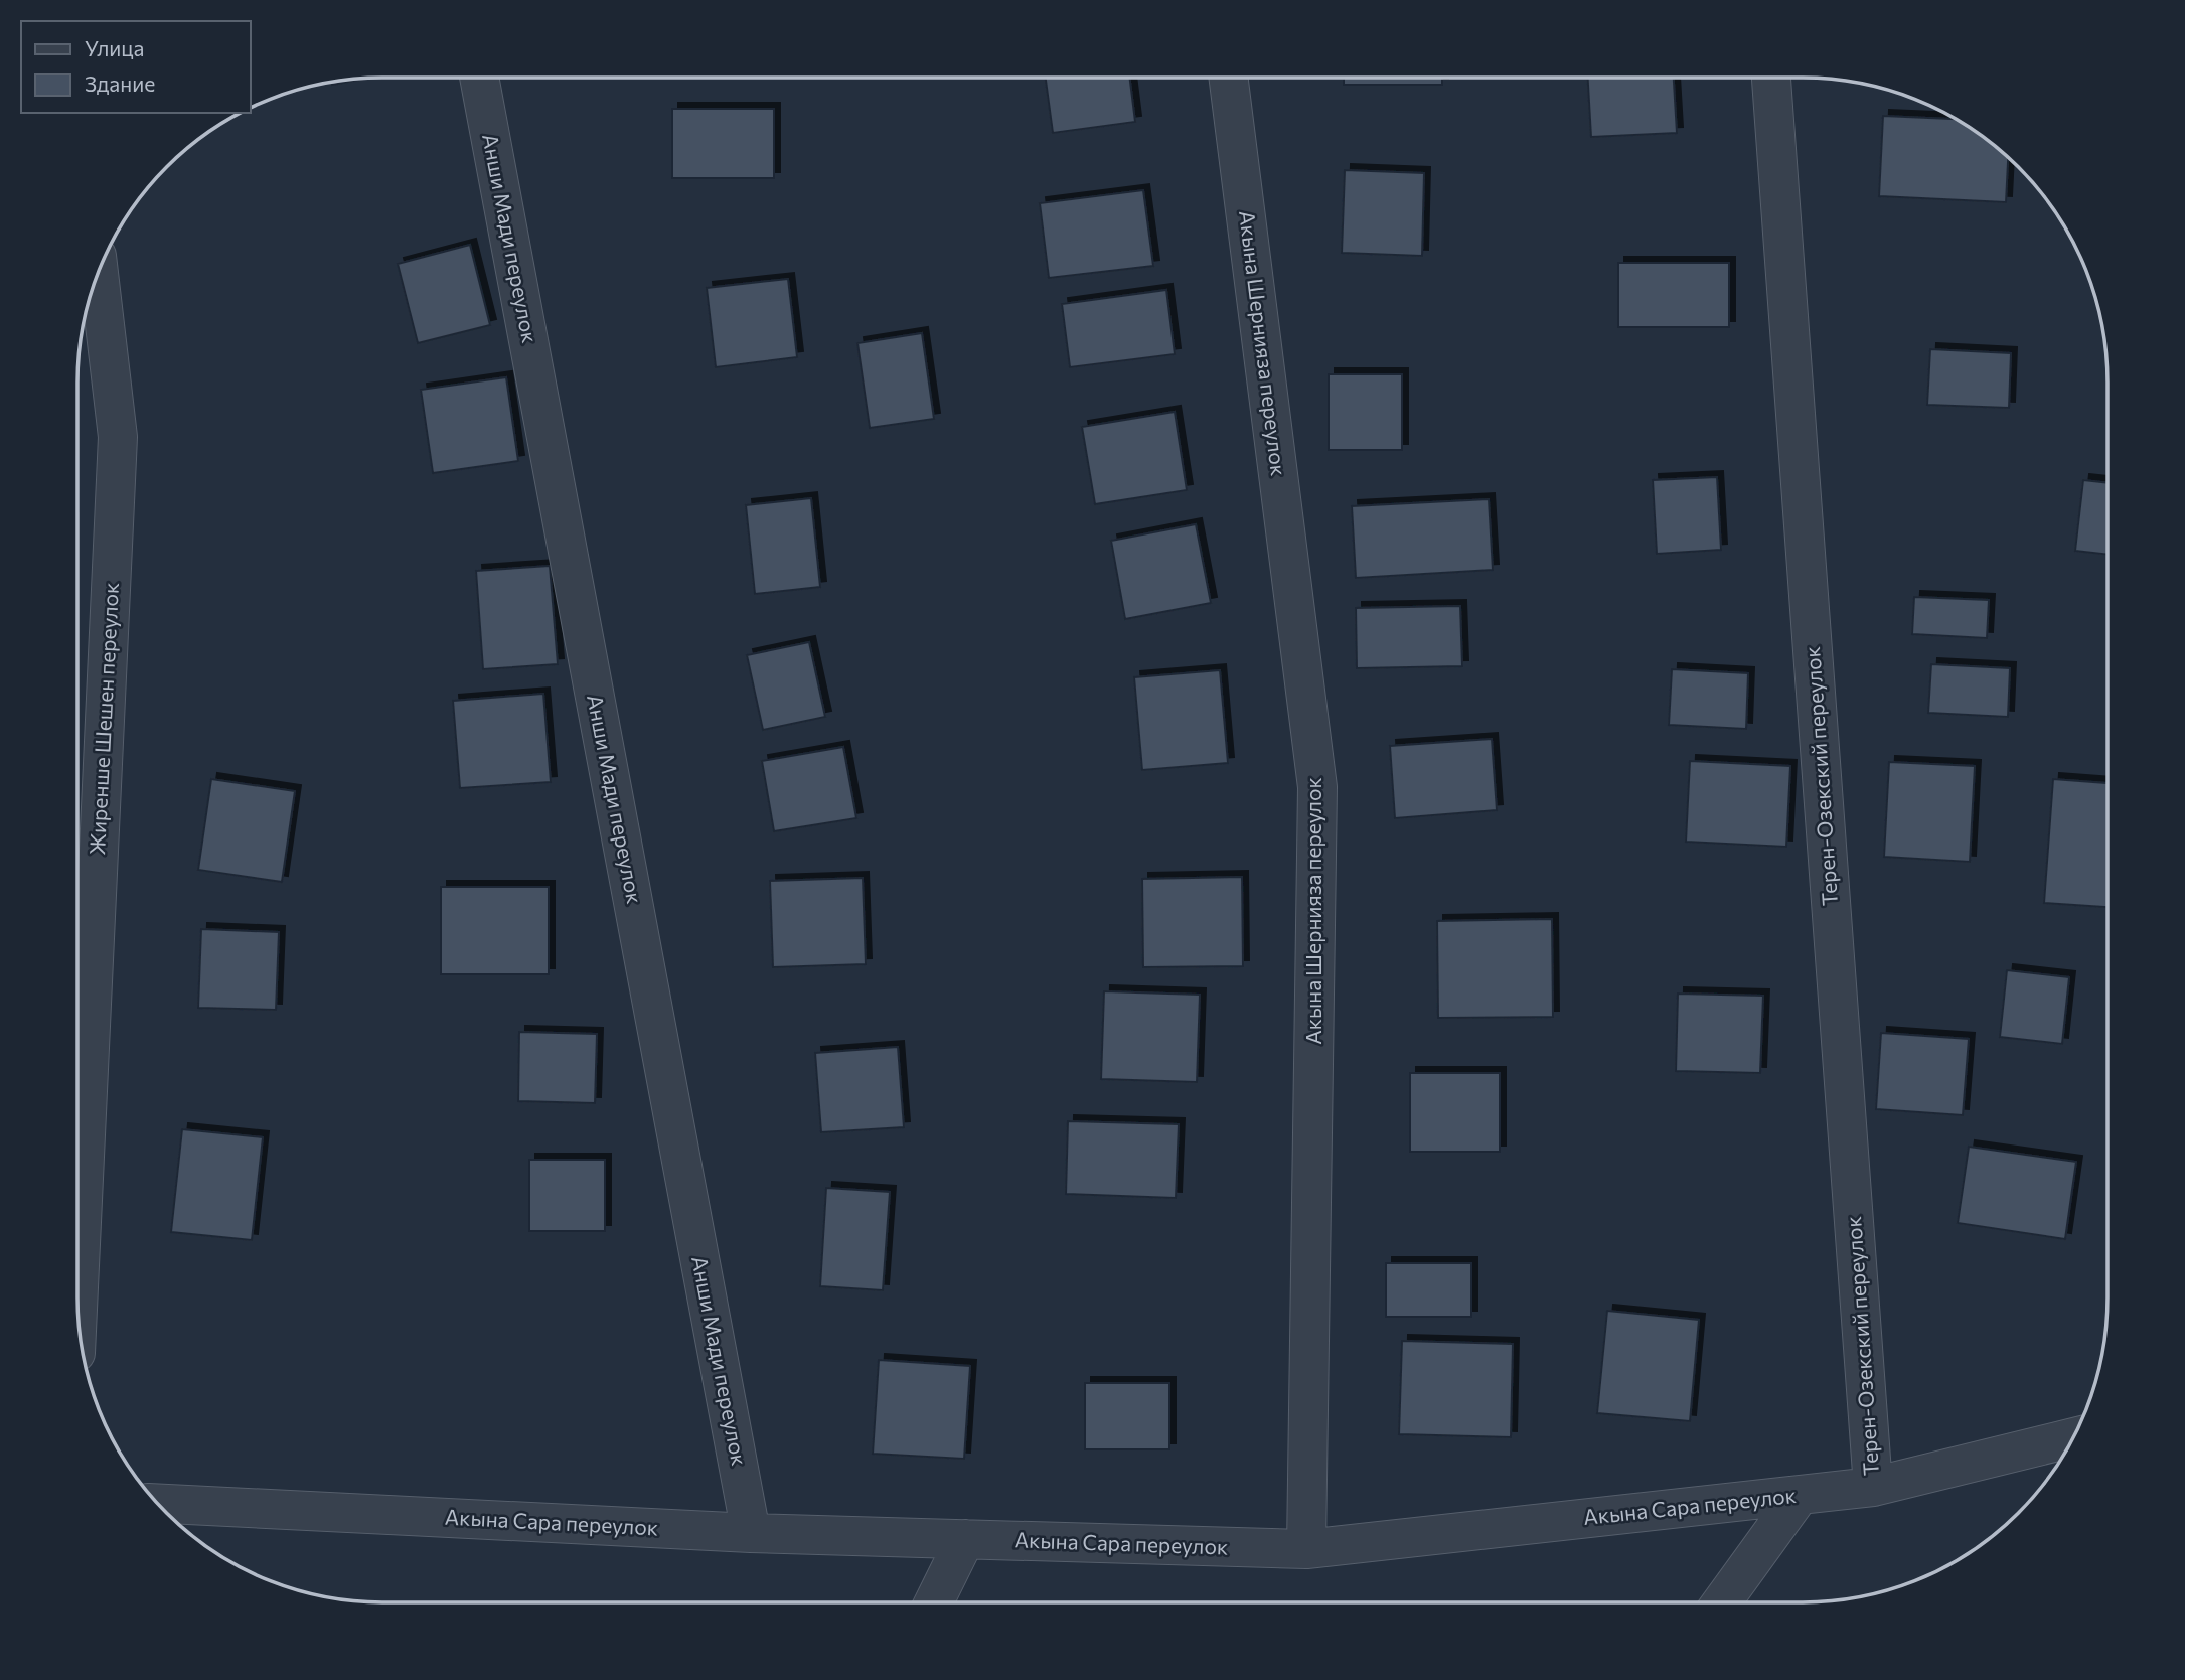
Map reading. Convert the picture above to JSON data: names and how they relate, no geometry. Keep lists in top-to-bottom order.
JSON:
{
  "streets": {
    "street": [
      "Анши Мади переулок",
      "Акына Шернияза переулок",
      "Жиренше Шешен переулок",
      "Терен-Озекский переулок",
      "Акына Сара переулок"
    ]
  },
  "crossings": [
    ["Анши Мади переулок", "Акына Сара переулок"],
    ["Акына Шернияза переулок", "Акына Сара переулок"],
    ["Терен-Озекский переулок", "Акына Сара переулок"]
  ],
  "legend": ["Улица", "Здание"]
}
